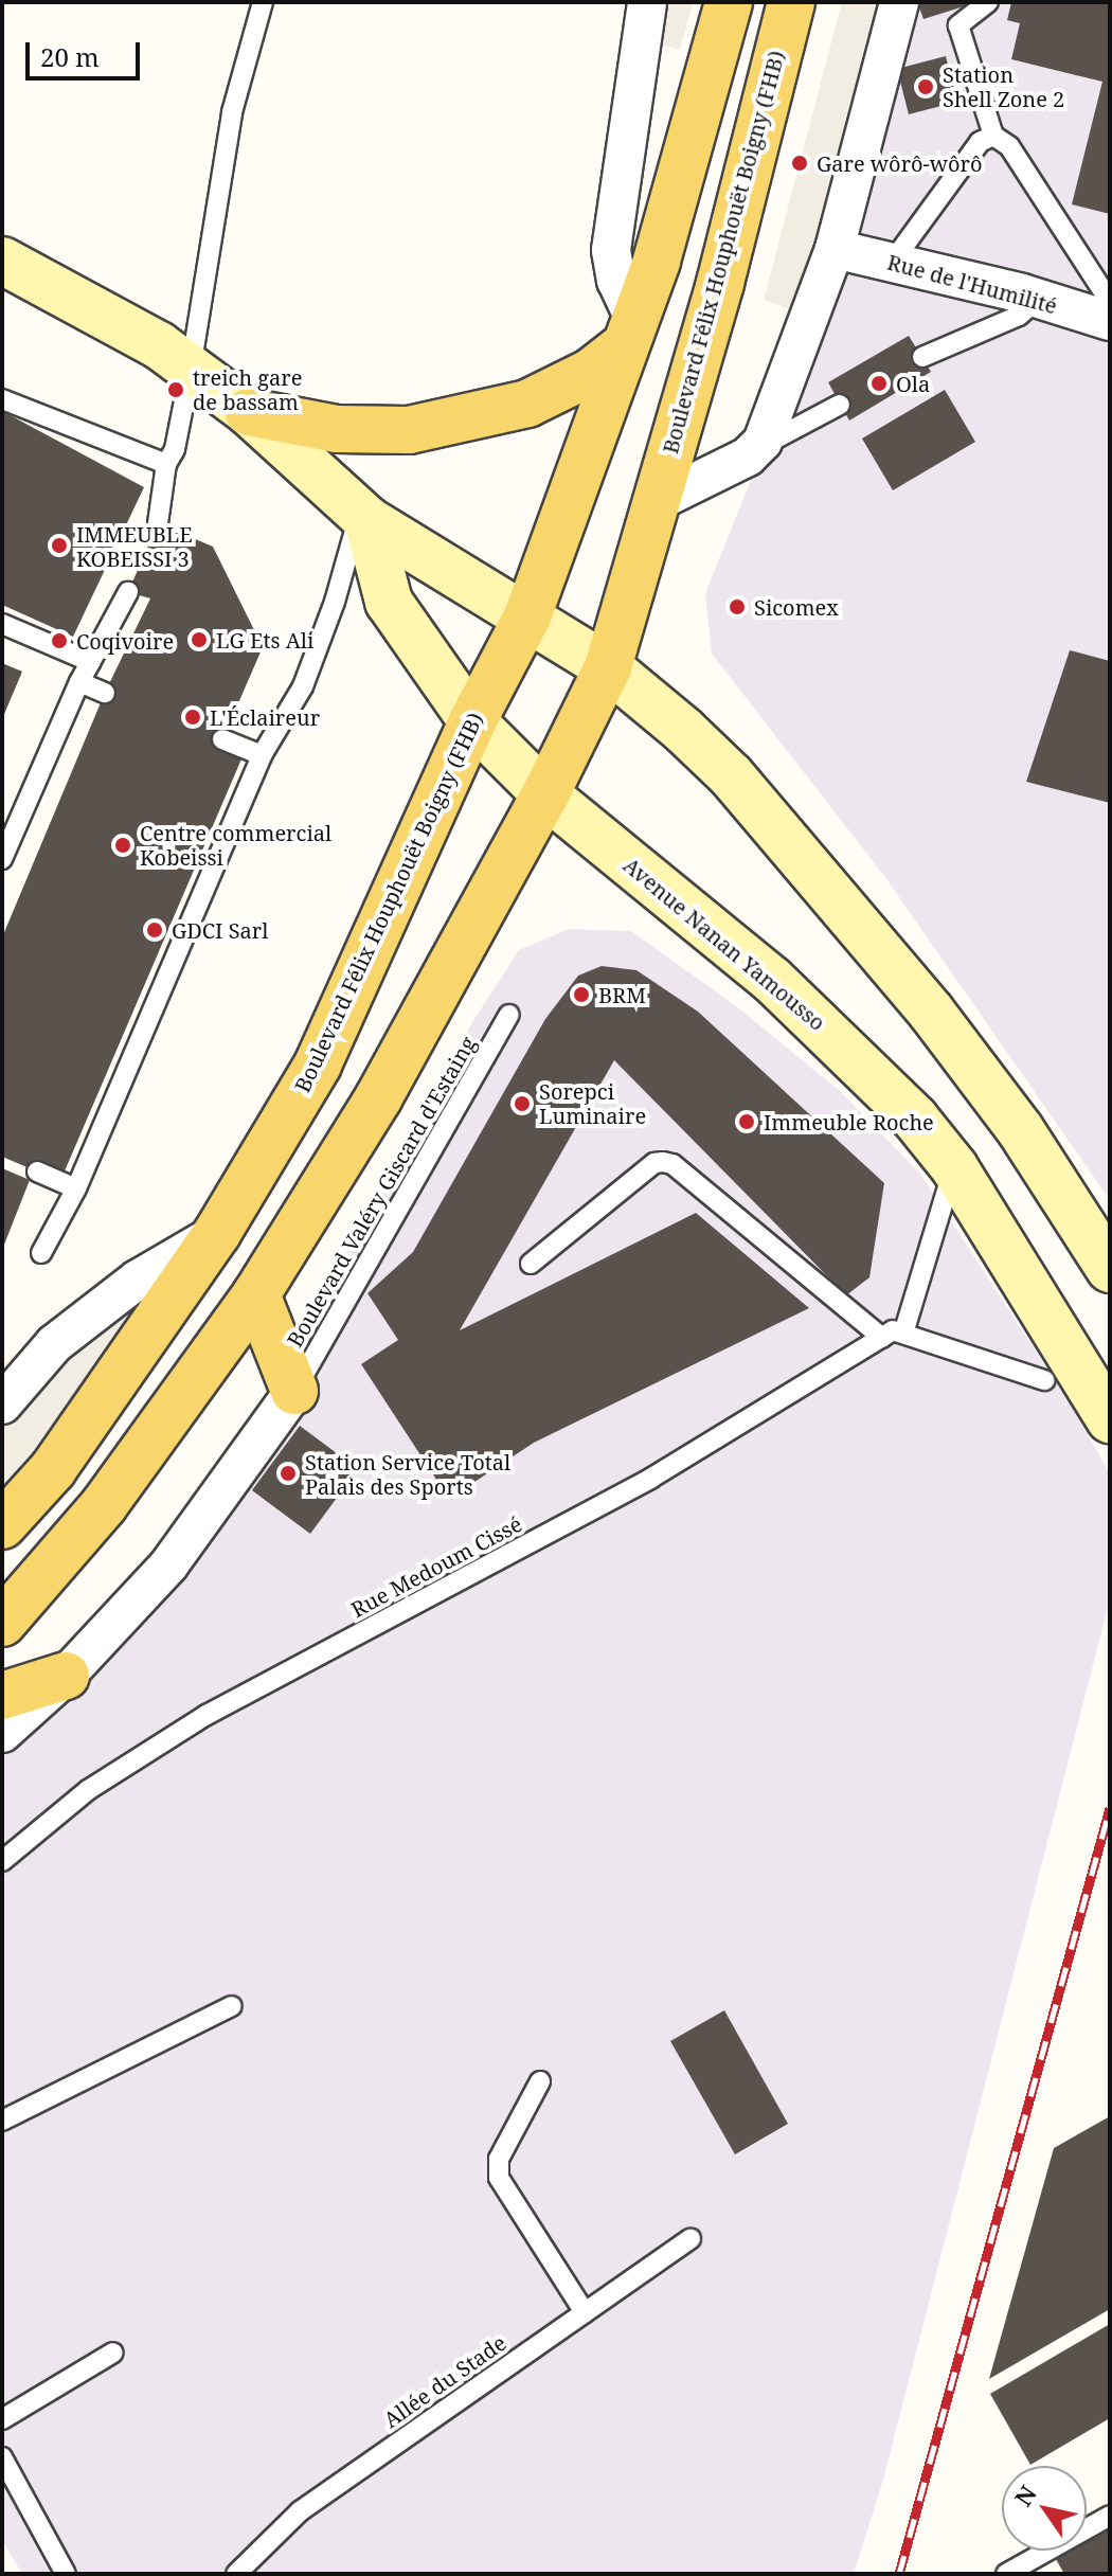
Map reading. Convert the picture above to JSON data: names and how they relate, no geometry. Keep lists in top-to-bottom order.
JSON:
{
  "streets": {
    "main road": ["Boulevard Félix Houphouët Boigny (FHB)", "Avenue Nanan Yamousso"],
    "street": ["Rue de l'Humilité"],
    "lane": ["Boulevard Valéry Giscard d'Estaing", "Rue Medoum Cissé", "Allée du Stade"]
  },
  "crossings": [
    ["Boulevard Félix Houphouët Boigny (FHB)", "Avenue Nanan Yamousso"]
  ],
  "places": [
    "Station Shell Zone 2",
    "Gare wôrô-wôrô",
    "Ola",
    "treich gare de bassam",
    "IMMEUBLE KOBEISSI 3",
    "Sicomex",
    "LG Ets Ali",
    "Coqivoire",
    "L'Éclaireur",
    "Centre commercial Kobeissi",
    "GDCI Sarl",
    "BRM",
    "Sorepci Luminaire",
    "Immeuble Roche",
    "Station Service Total Palais des Sports"
  ],
  "scale_bar": "20 m",
  "north": "top left"
}
